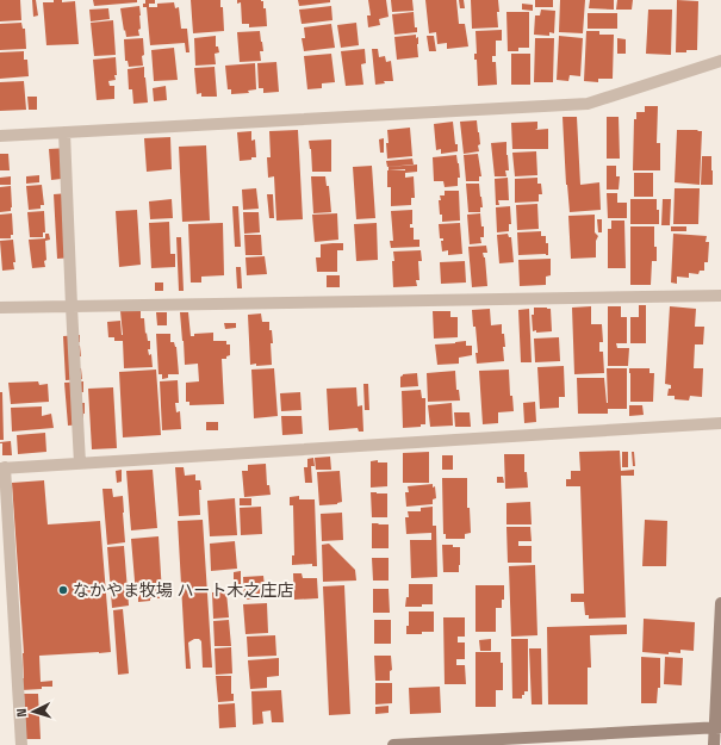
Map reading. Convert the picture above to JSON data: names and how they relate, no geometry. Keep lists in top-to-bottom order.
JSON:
{
  "places": ["なかやま牧場 ハート木之庄店"],
  "north": "left"
}
